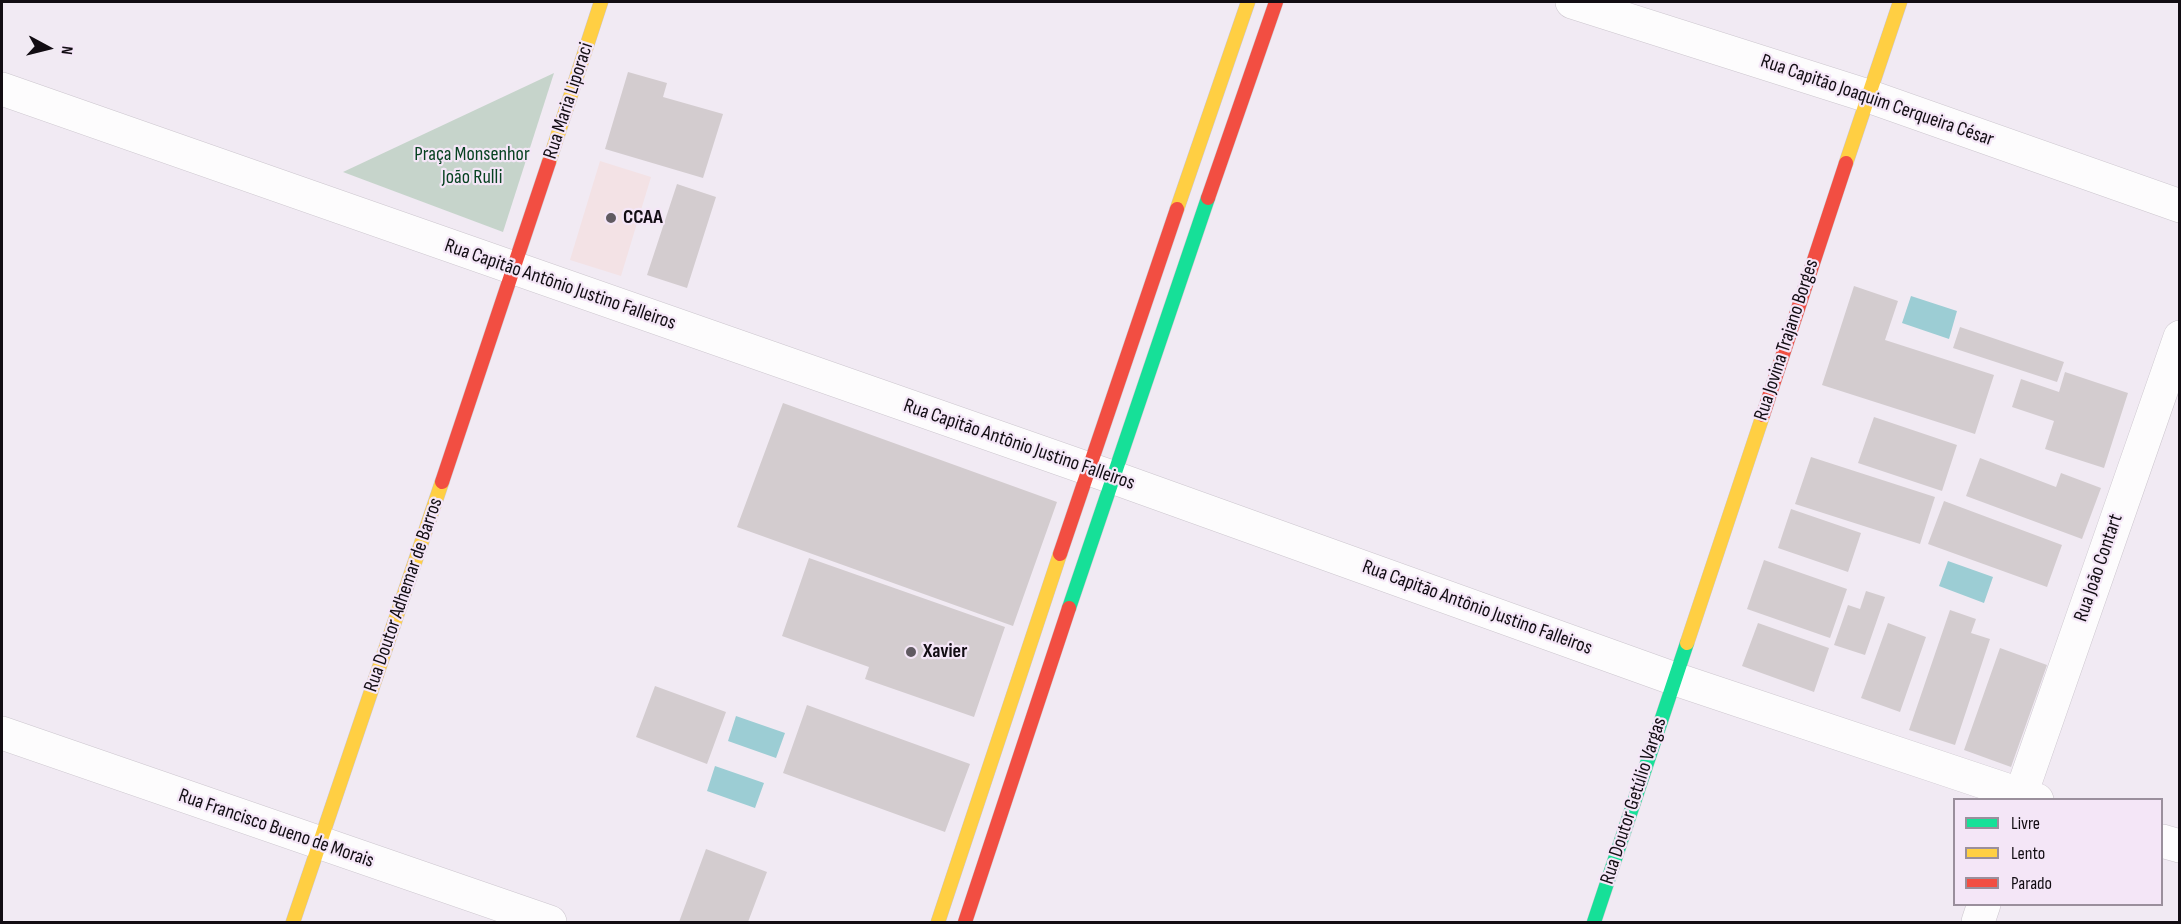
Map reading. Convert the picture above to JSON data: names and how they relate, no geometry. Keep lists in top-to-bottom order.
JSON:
{
  "streets": {
    "street": [
      "Rua Maria Liporaci",
      "Rua Capitão Joaquim Cerqueira César",
      "Rua Capitão Antônio Justino Falleiros",
      "Rua Jovina Trajano Borges",
      "Rua João Contart",
      "Rua Doutor Adhemar de Barros",
      "Rua Doutor Getúlio Vargas",
      "Rua Francisco Bueno de Morais"
    ]
  },
  "crossings": [
    ["Rua Maria Liporaci", "Rua Capitão Antônio Justino Falleiros"],
    ["Rua Maria Liporaci", "Rua Doutor Adhemar de Barros"],
    ["Rua Capitão Joaquim Cerqueira César", "Rua Jovina Trajano Borges"],
    ["Rua Capitão Antônio Justino Falleiros", "Rua Jovina Trajano Borges"],
    ["Rua Capitão Antônio Justino Falleiros", "Rua João Contart"],
    ["Rua Capitão Antônio Justino Falleiros", "Rua Doutor Adhemar de Barros"],
    ["Rua Capitão Antônio Justino Falleiros", "Rua Doutor Getúlio Vargas"],
    ["Rua Jovina Trajano Borges", "Rua Doutor Getúlio Vargas"],
    ["Rua Doutor Adhemar de Barros", "Rua Francisco Bueno de Morais"]
  ],
  "parks": ["Praça Monsenhor João Rulli"],
  "places": ["CCAA", "Xavier"],
  "legend": ["Livre", "Lento", "Parado"],
  "north": "right"
}
